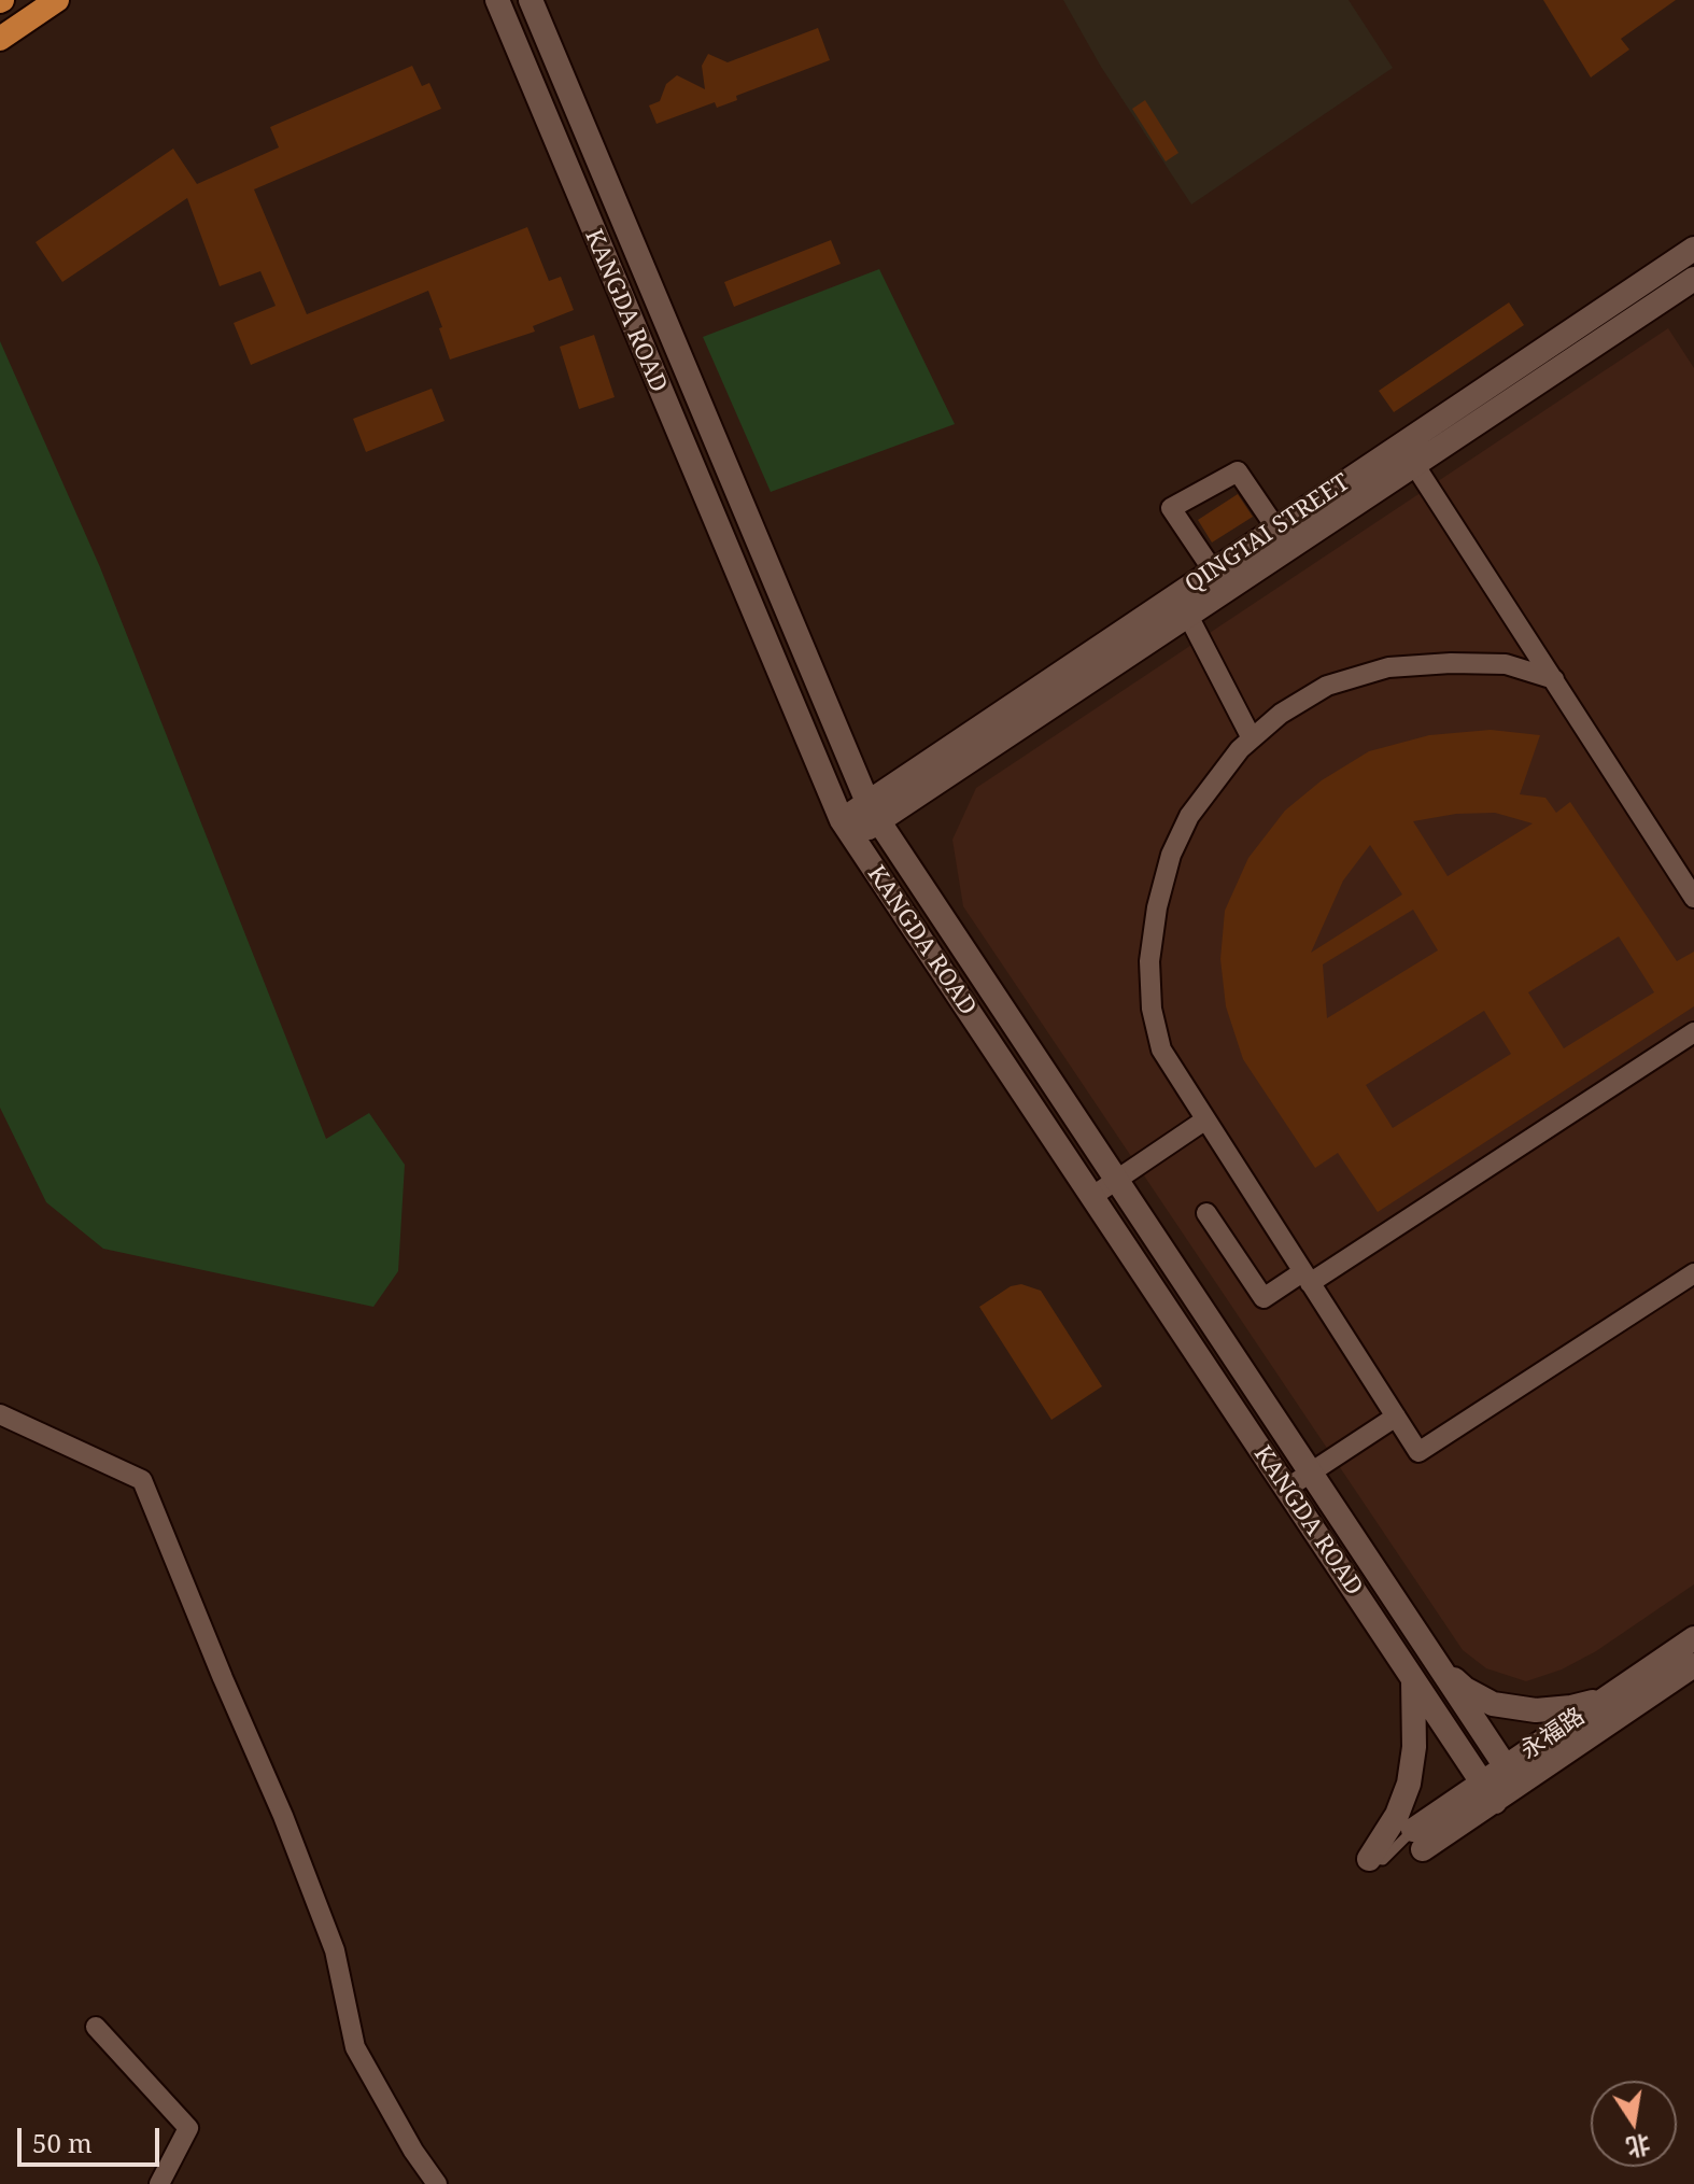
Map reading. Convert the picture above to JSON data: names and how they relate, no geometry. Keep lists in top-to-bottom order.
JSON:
{
  "streets": {
    "street": ["KANGDA ROAD", "QINGTAI STREET", "永福路"]
  },
  "crossings": [
    ["KANGDA ROAD", "QINGTAI STREET"],
    ["KANGDA ROAD", "永福路"]
  ],
  "scale_bar": "50 m",
  "north": "bottom"
}
